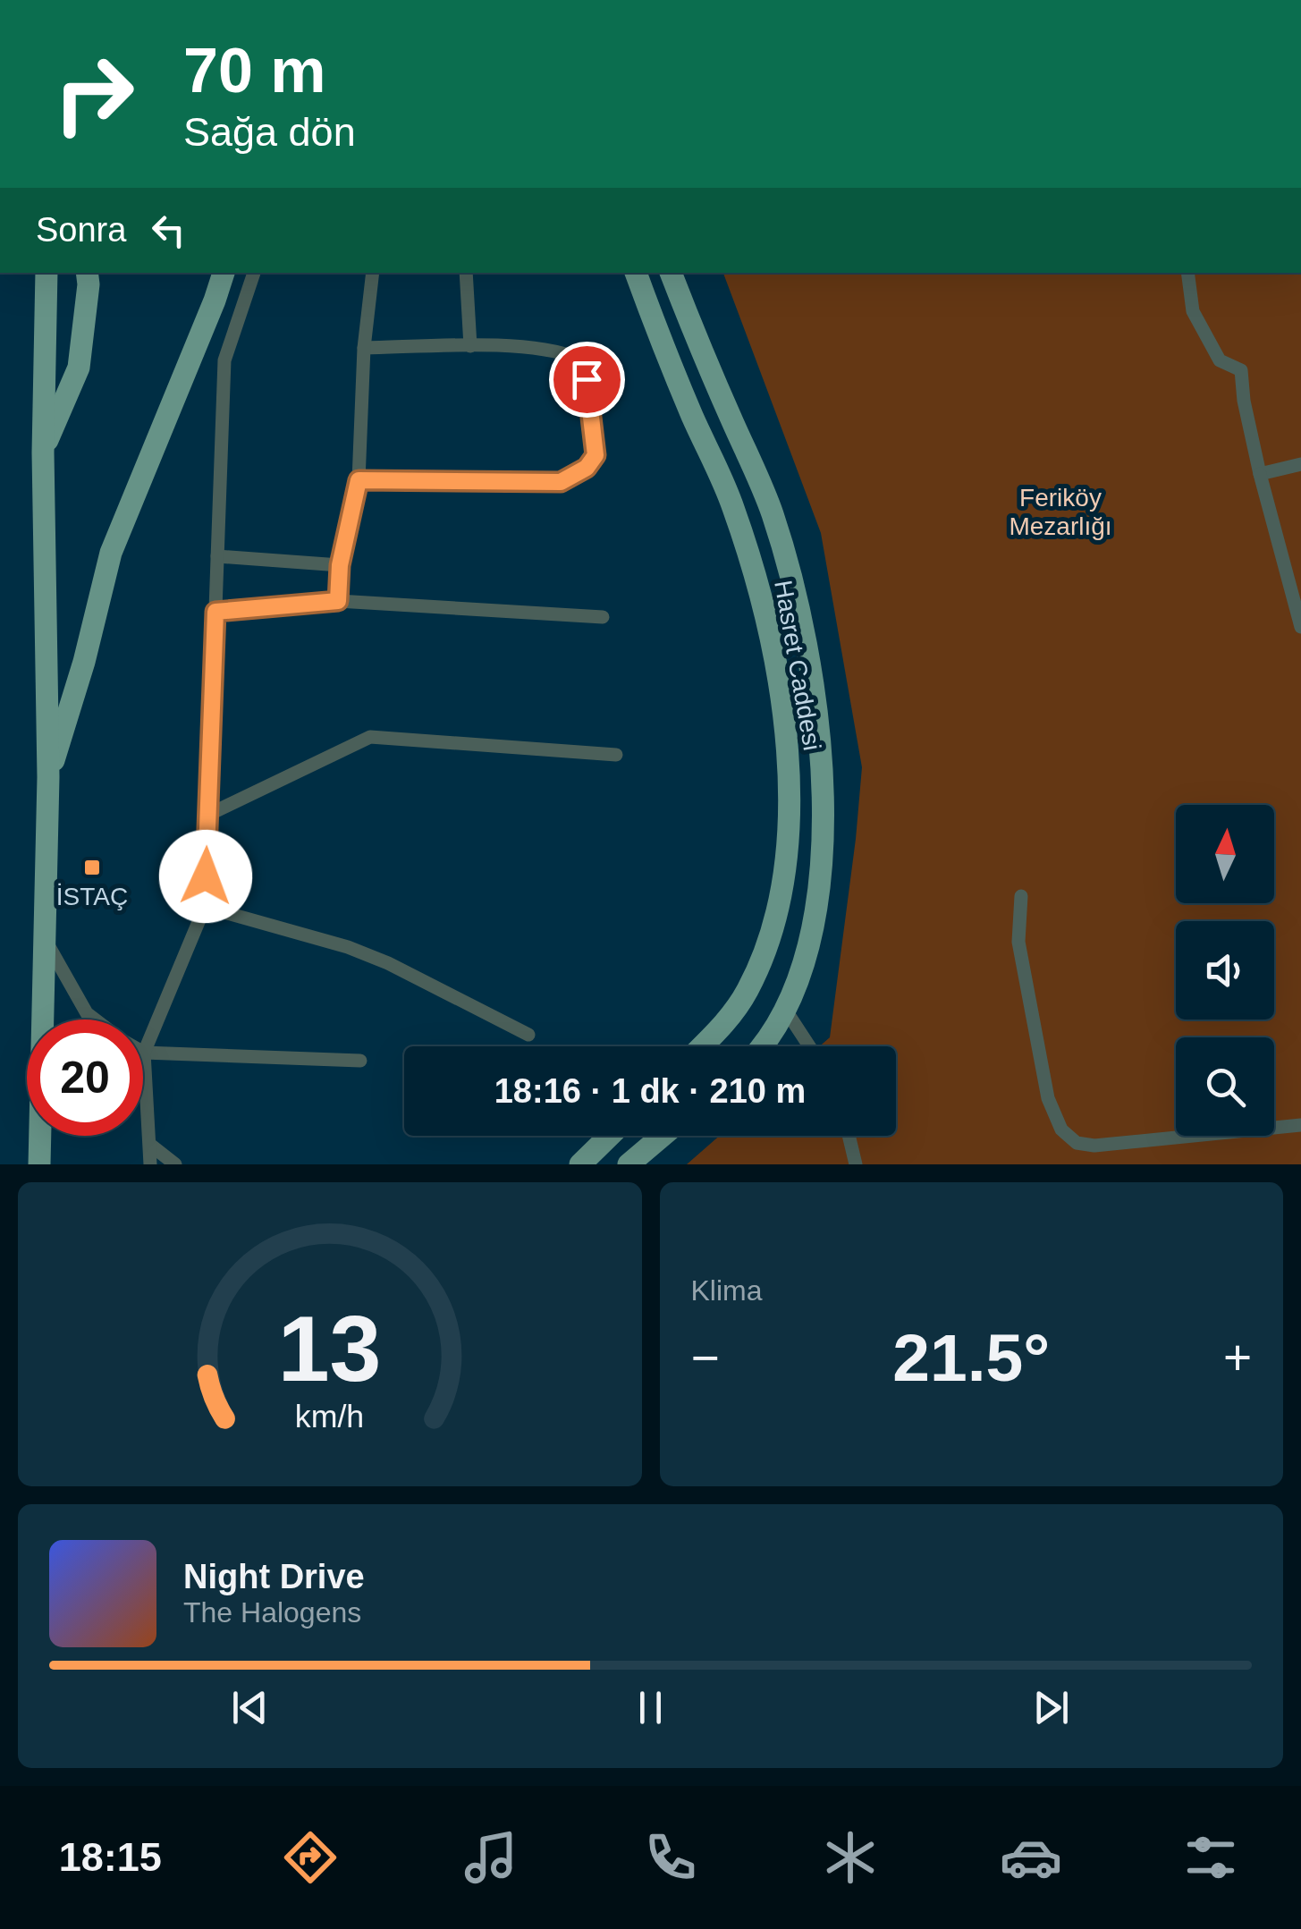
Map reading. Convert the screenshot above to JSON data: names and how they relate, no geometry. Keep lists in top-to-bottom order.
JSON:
{
  "streets": {
    "main road": ["Hasret Caddesi"]
  },
  "parks": ["Feriköy Mezarlığı"],
  "places": {
    "transit": ["İSTAÇ"]
  },
  "north": "top",
  "page": {
    "turn": ["70 m", "Sağa dön"],
    "then": "Sonra",
    "limit": "20",
    "trip": "18:16 · 1 dk · 210 m",
    "tile": "Klima",
    "heat": ["−", "21.5°", "+"],
    "song": ["Night Drive", "The Halogens"],
    "tabs": "18:15",
    "gauge": ["13", "km/h"]
  }
}
